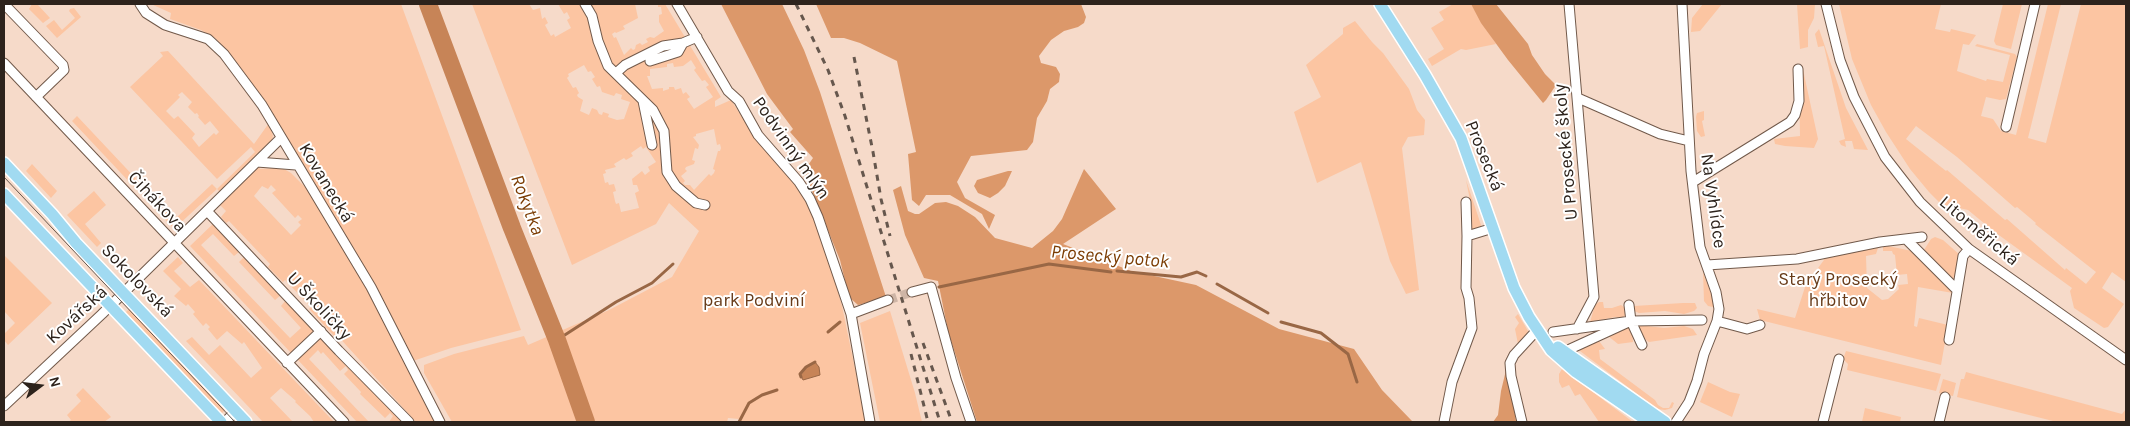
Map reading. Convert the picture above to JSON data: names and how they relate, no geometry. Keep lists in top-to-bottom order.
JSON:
{
  "streets": {
    "main road": ["Prosecká", "Sokolovská"],
    "street": [
      "Podvinný mlýn",
      "U Prosecké školy",
      "Kovanecká",
      "Na Vyhlídce",
      "Čihákova",
      "Litoměřická",
      "U Školičky",
      "Kovářská"
    ]
  },
  "crossings": [
    ["Kovanecká", "Kovářská"],
    ["Čihákova", "Kovářská"],
    ["Sokolovská", "Kovářská"],
    ["U Školičky", "Kovářská"]
  ],
  "water": ["Rokytka", "Prosecký potok"],
  "parks": ["Starý Prosecký hřbitov", "park Podviní"],
  "north": "right"
}
